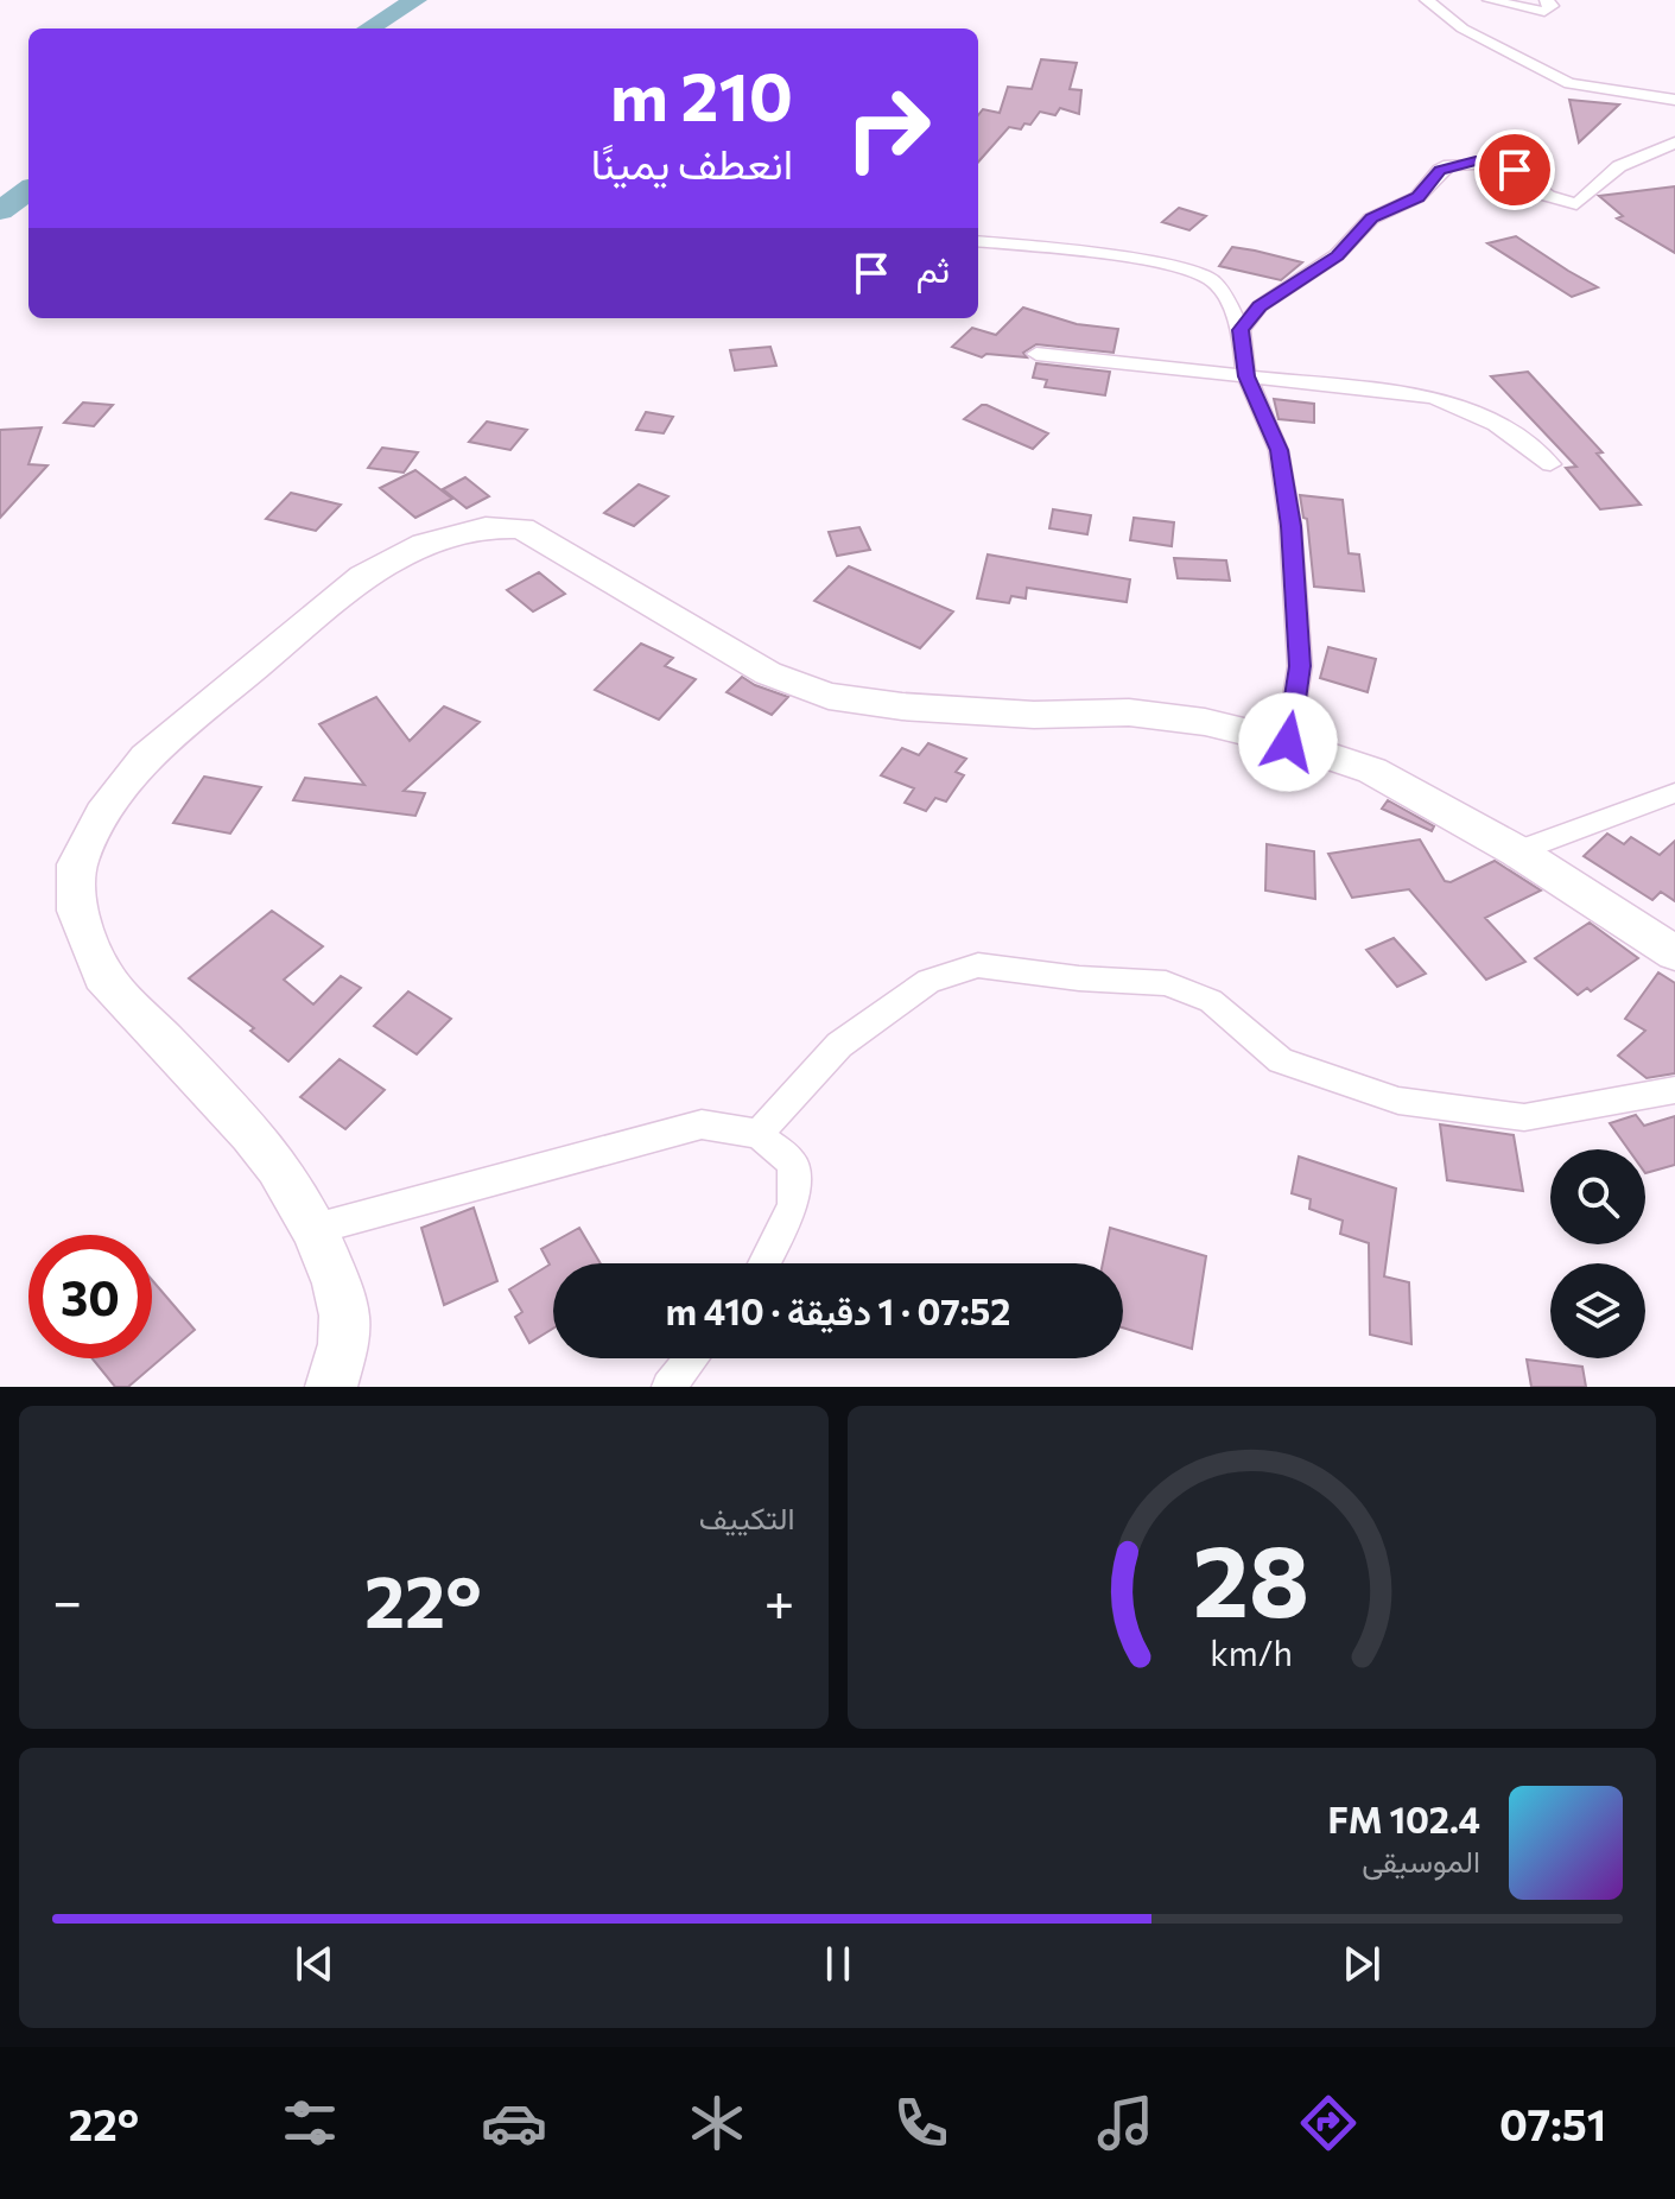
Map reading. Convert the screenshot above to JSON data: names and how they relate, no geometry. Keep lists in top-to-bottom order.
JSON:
{
  "page": {
    "turn": ["210 m", "انعطف يمينًا"],
    "then": "ثم",
    "limit": "30",
    "trip": "07:52 · 1 دقيقة · 410 m",
    "tile": "التكييف",
    "heat": ["−", "22°", "+"],
    "song": ["102.4 FM", "الموسيقى"],
    "tabs": ["07:51", "22°"],
    "gauge": ["28", "km/h"]
  }
}
